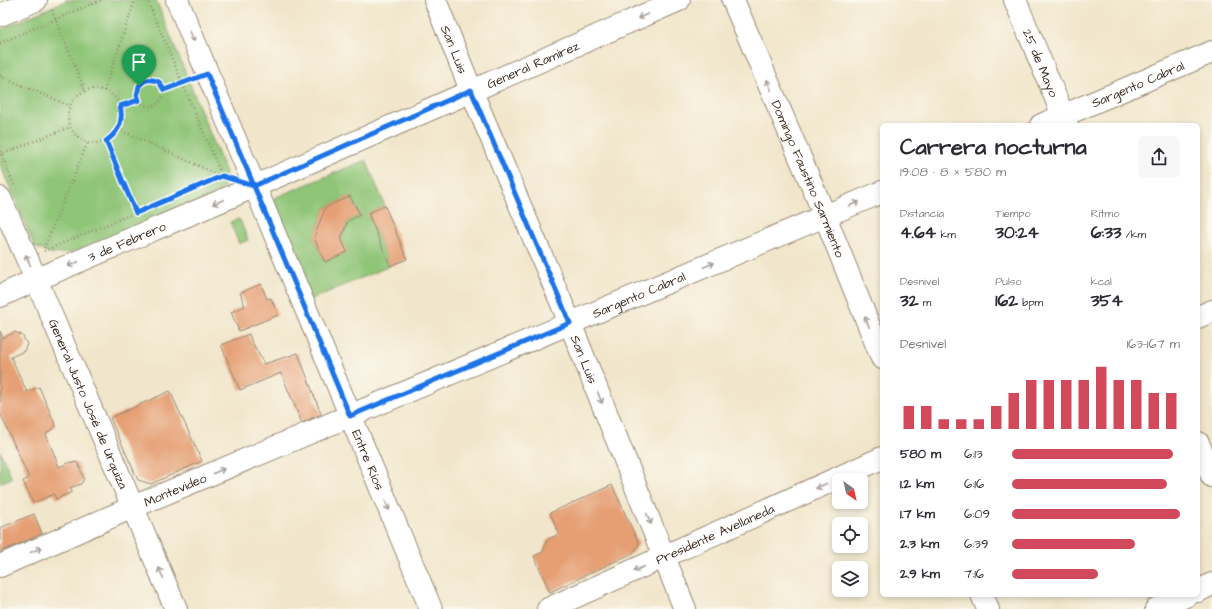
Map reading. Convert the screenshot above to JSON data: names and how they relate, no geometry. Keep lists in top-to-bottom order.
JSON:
{
  "streets": {
    "street": [
      "San Luis",
      "25 de Mayo",
      "General Ramírez",
      "Sargento Cabral",
      "Domingo Faustino Sarmiento",
      "3 de Febrero",
      "General Justo José de Urquiza",
      "Entre Ríos",
      "Montevideo",
      "Presidente Avellaneda"
    ]
  },
  "crossings": [
    ["San Luis", "General Ramírez"],
    ["San Luis", "Sargento Cabral"],
    ["San Luis", "Presidente Avellaneda"],
    ["25 de Mayo", "Sargento Cabral"],
    ["General Ramírez", "3 de Febrero"],
    ["General Ramírez", "Entre Ríos"],
    ["Sargento Cabral", "Domingo Faustino Sarmiento"],
    ["Sargento Cabral", "Entre Ríos"],
    ["Sargento Cabral", "Montevideo"],
    ["3 de Febrero", "General Justo José de Urquiza"],
    ["3 de Febrero", "Entre Ríos"],
    ["General Justo José de Urquiza", "Montevideo"],
    ["Entre Ríos", "Montevideo"]
  ],
  "one_way": [
    "San Luis",
    "General Ramírez",
    "Sargento Cabral",
    "Domingo Faustino Sarmiento",
    "3 de Febrero",
    "General Justo José de Urquiza",
    "Entre Ríos",
    "Montevideo",
    "Presidente Avellaneda"
  ],
  "north": "bottom right",
  "page": {
    "heading": ["Carrera nocturna", "19:08 · 8 × 580 m"],
    "stats": [
      ["Distancia", "4.64 km"],
      ["Tiempo", "30:24"],
      ["Ritmo", "6:33 /km"],
      ["Desnivel", "32 m"],
      ["Pulso", "162 bpm"],
      ["kcal", "354"]
    ],
    "chart": ["Desnivel", "163–167 m"],
    "list": [
      {
        "name": "580 m",
        "note": "6:13"
      },
      {
        "name": "1.2 km",
        "note": "6:16"
      },
      {
        "name": "1.7 km",
        "note": "6:09"
      },
      {
        "name": "2.3 km",
        "note": "6:39"
      },
      {
        "name": "2.9 km",
        "note": "7:16"
      }
    ]
  }
}
